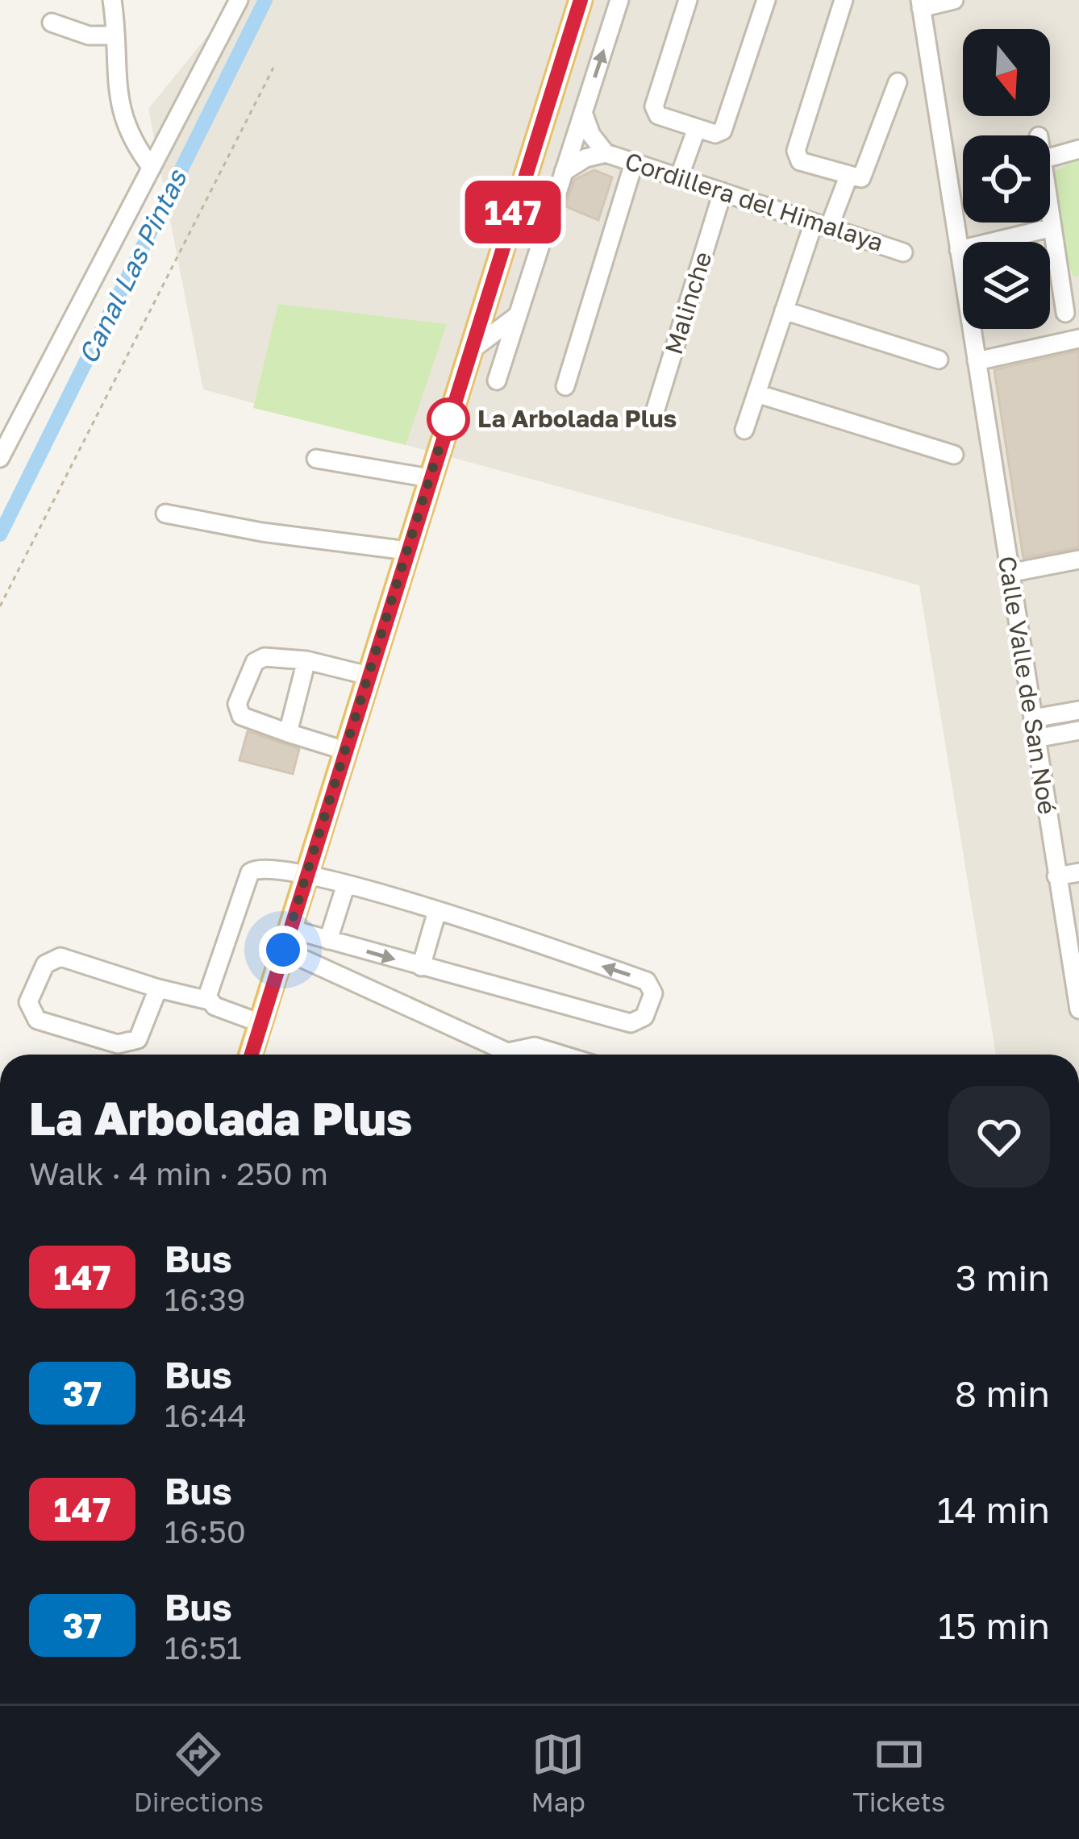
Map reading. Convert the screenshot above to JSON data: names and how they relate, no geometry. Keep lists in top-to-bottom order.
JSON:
{
  "streets": {
    "street": ["Cordillera del Himalaya", "Malinche", "Calle Valle de San Noé"]
  },
  "crossings": [
    ["Cordillera del Himalaya", "Malinche"]
  ],
  "water": ["Canal Las Pintas"],
  "places": ["La Arbolada Plus"],
  "lines": ["bus line 147"],
  "north": "bottom",
  "page": {
    "on_map": "147",
    "heading": ["La Arbolada Plus", "Walk · 4 min · 250 m"],
    "list": [
      {
        "mark": "147",
        "name": "Bus",
        "note": "16:39",
        "value": "3 min"
      },
      {
        "mark": "37",
        "name": "Bus",
        "note": "16:44",
        "value": "8 min"
      },
      {
        "mark": "147",
        "name": "Bus",
        "note": "16:50",
        "value": "14 min"
      },
      {
        "mark": "37",
        "name": "Bus",
        "note": "16:51",
        "value": "15 min"
      }
    ],
    "tabs": ["Directions", "Map", "Tickets"]
  }
}
